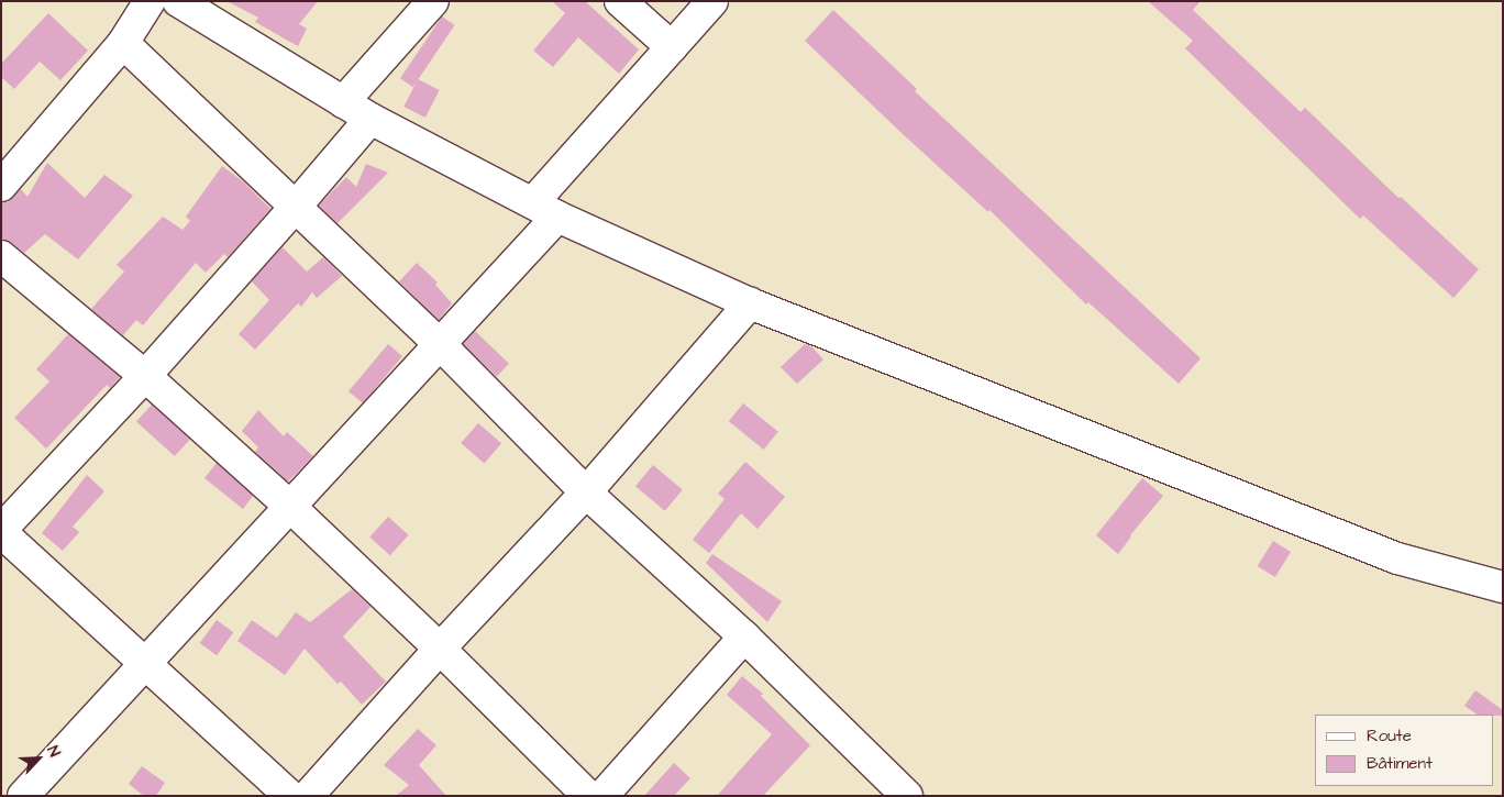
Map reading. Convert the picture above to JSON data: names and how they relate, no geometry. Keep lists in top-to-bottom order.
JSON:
{
  "legend": ["Route", "Bâtiment"],
  "north": "top right"
}
